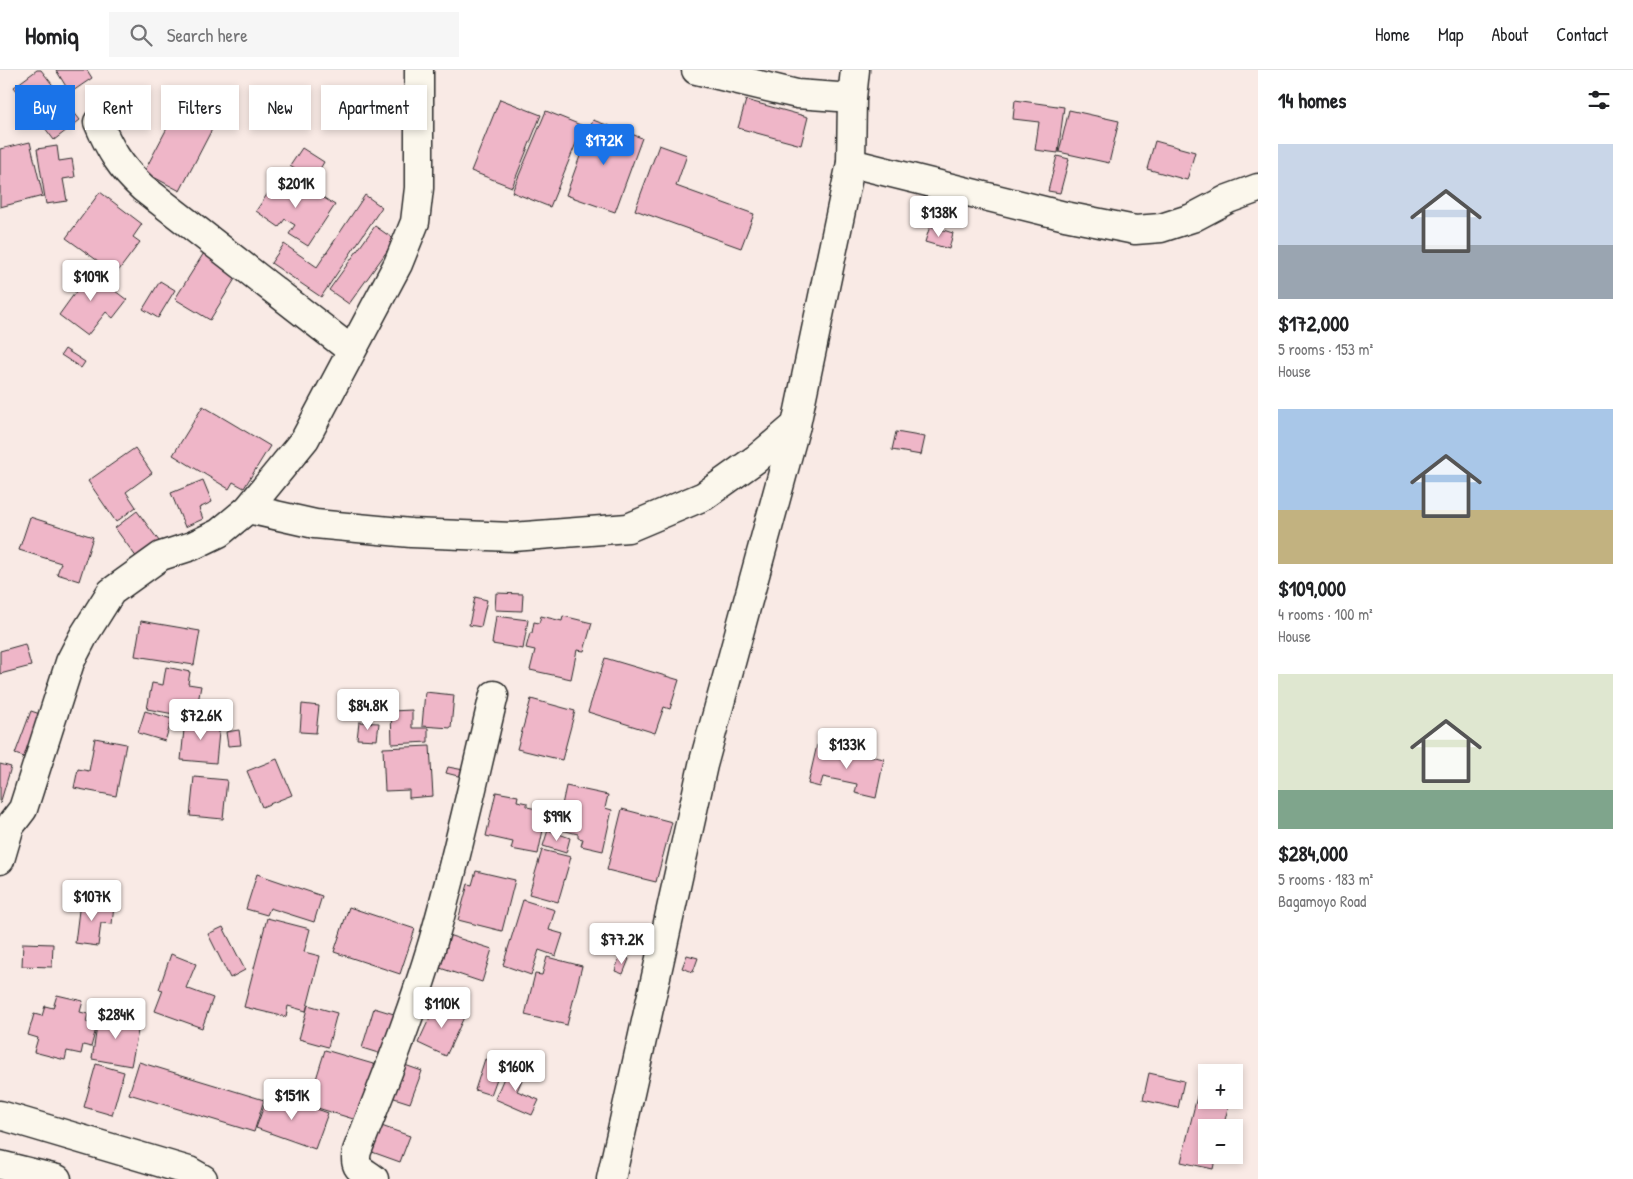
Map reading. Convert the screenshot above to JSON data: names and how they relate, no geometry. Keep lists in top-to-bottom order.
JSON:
{
  "page": {
    "header": "Homiq",
    "search": "Search here",
    "nav": [
      "Home",
      "Map",
      "About",
      "Contact"
    ],
    "heading": "14 homes",
    "chip": [
      "Buy",
      "Rent",
      "Filters",
      "New",
      "Apartment"
    ],
    "price": [
      "$172K",
      "$201K",
      "$138K",
      "$109K",
      "$84.8K",
      "$72.6K",
      "$133K",
      "$99K",
      "$107K",
      "$77.2K",
      "$110K",
      "$284K",
      "$160K",
      "$151K"
    ],
    "list": [
      {
        "name": "$172,000",
        "note": "5 rooms · 153 m² · House"
      },
      {
        "name": "$109,000",
        "note": "4 rooms · 100 m² · House"
      },
      {
        "name": "$284,000",
        "note": "5 rooms · 183 m² · Bagamoyo Road"
      }
    ],
    "map_buttons": ["+", "−"]
  }
}
